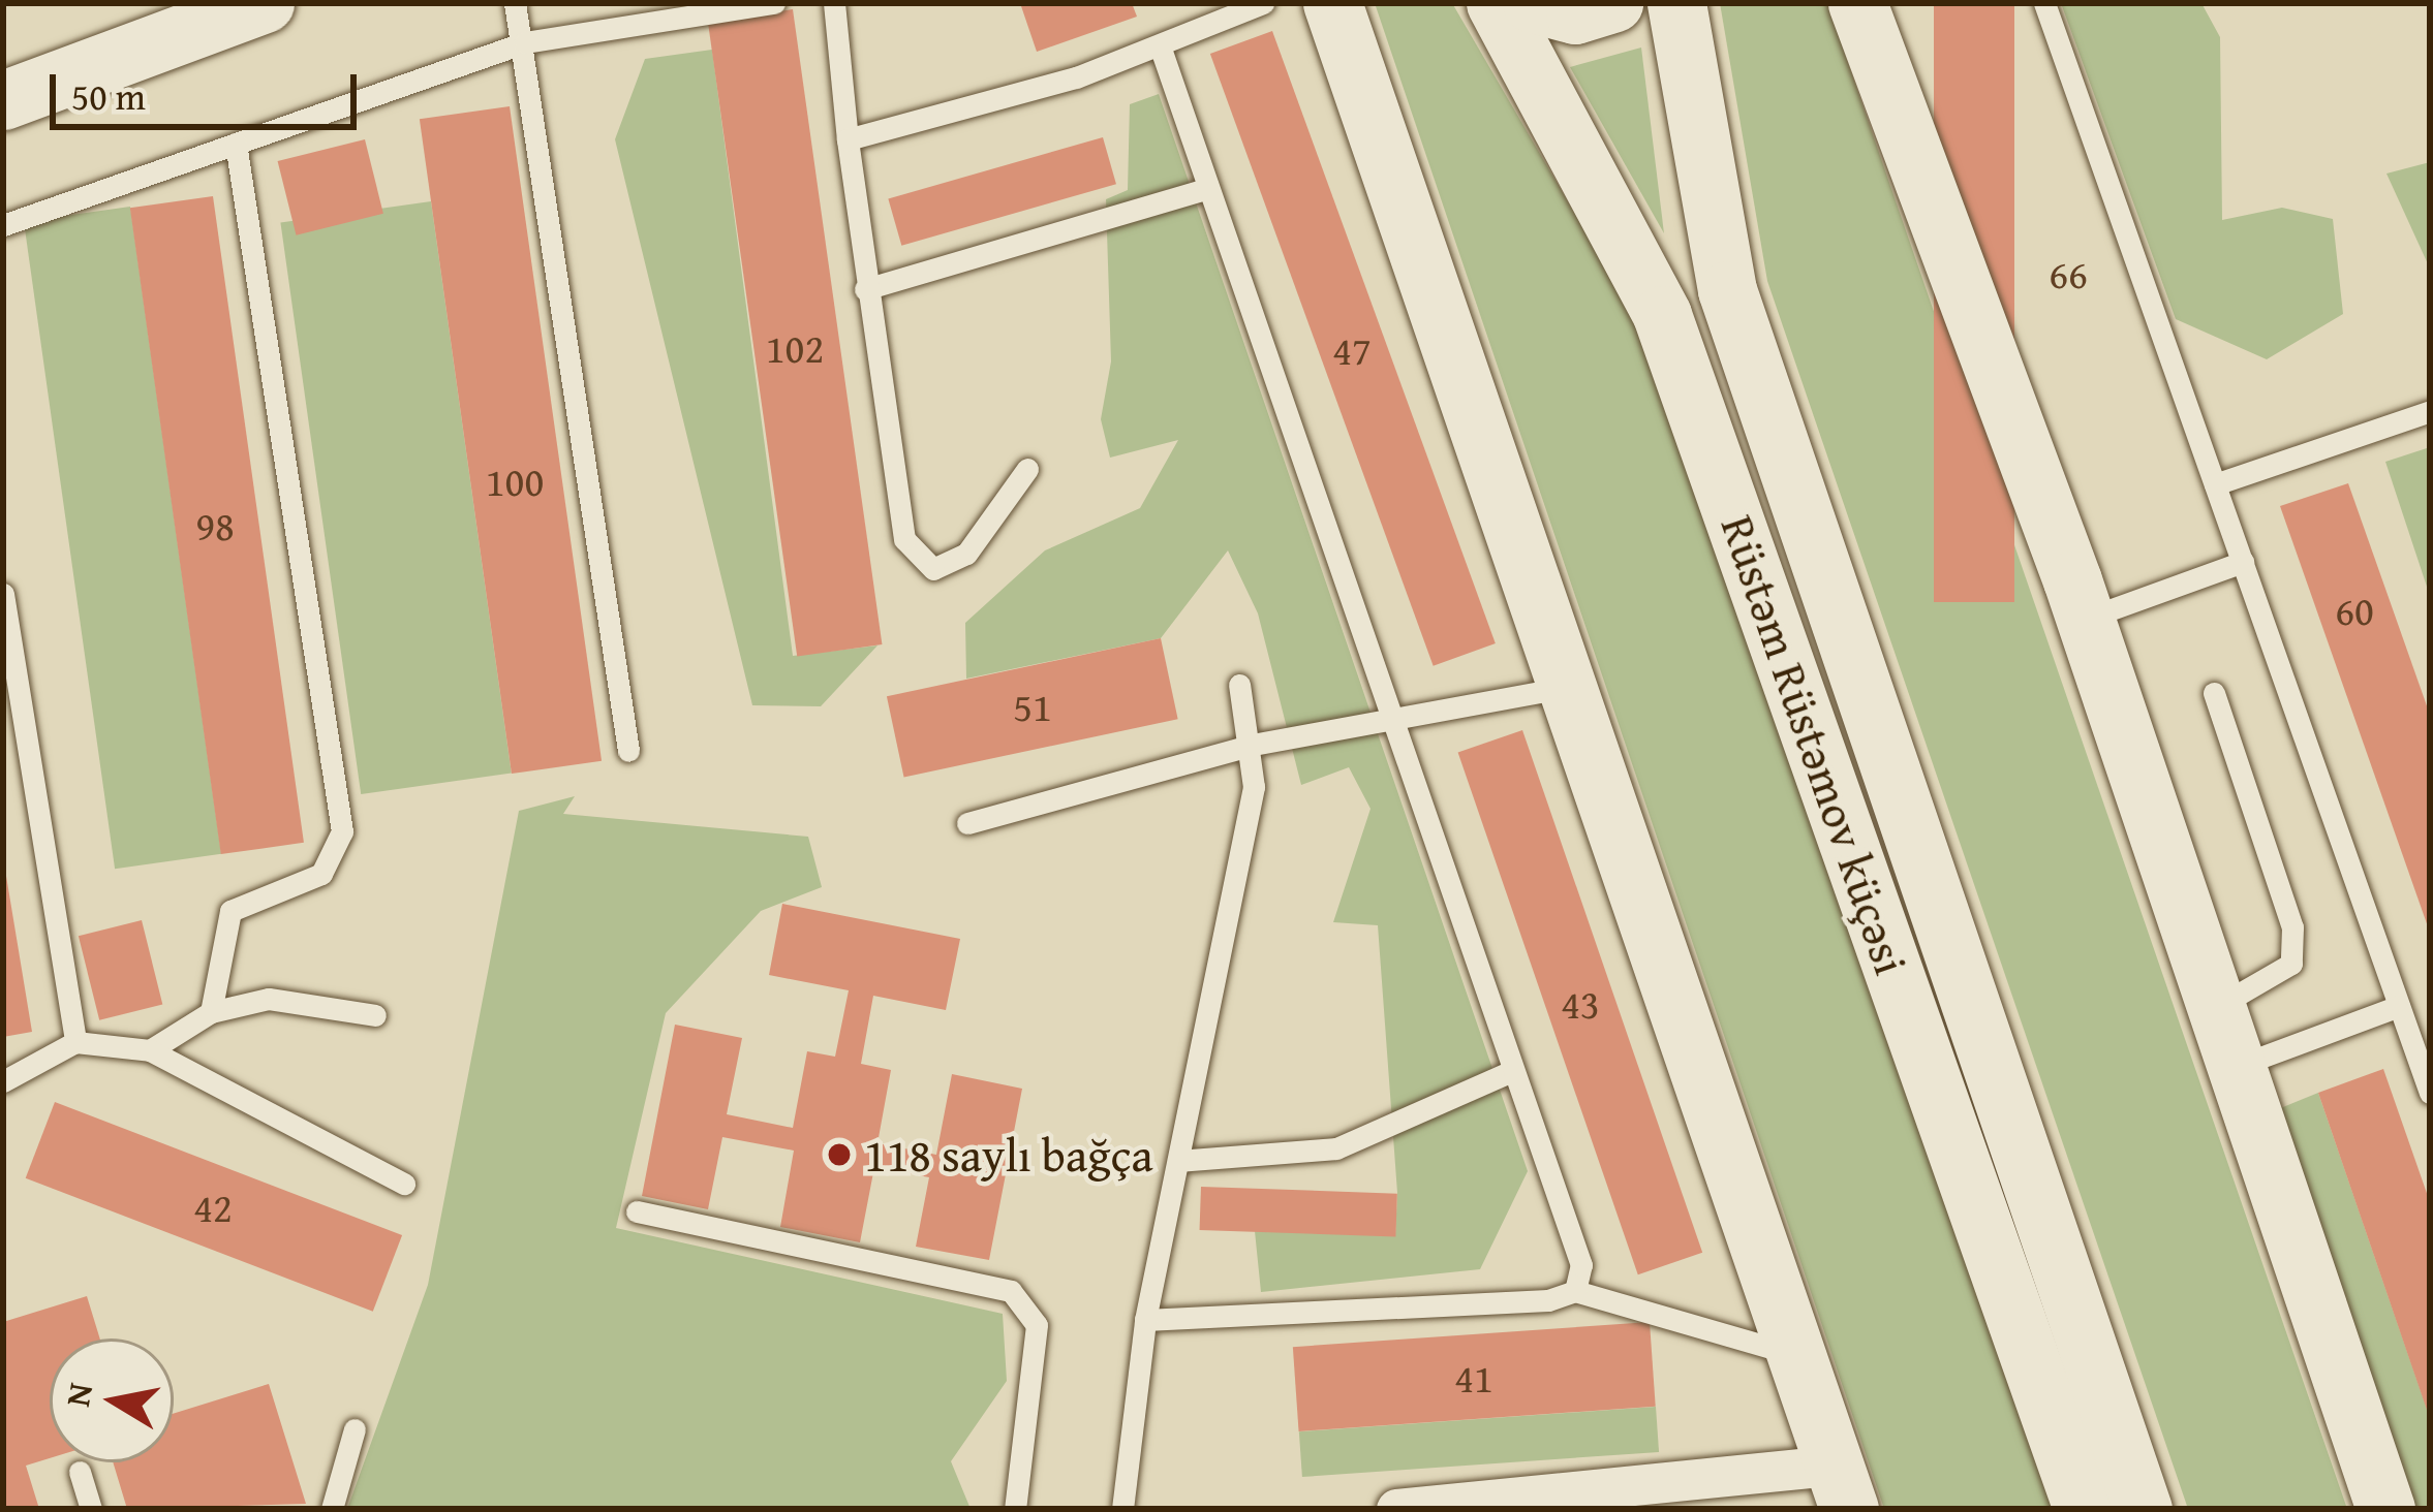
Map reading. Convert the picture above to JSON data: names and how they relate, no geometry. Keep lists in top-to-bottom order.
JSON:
{
  "streets": {
    "street": ["Rüstəm Rüstəmov küçəsi"]
  },
  "places": ["118 saylı bağça"],
  "house_numbers": [
    "66",
    "102",
    "47",
    "100",
    "98",
    "60",
    "51",
    "43",
    "42",
    "41"
  ],
  "scale_bar": "50 m",
  "north": "left"
}
